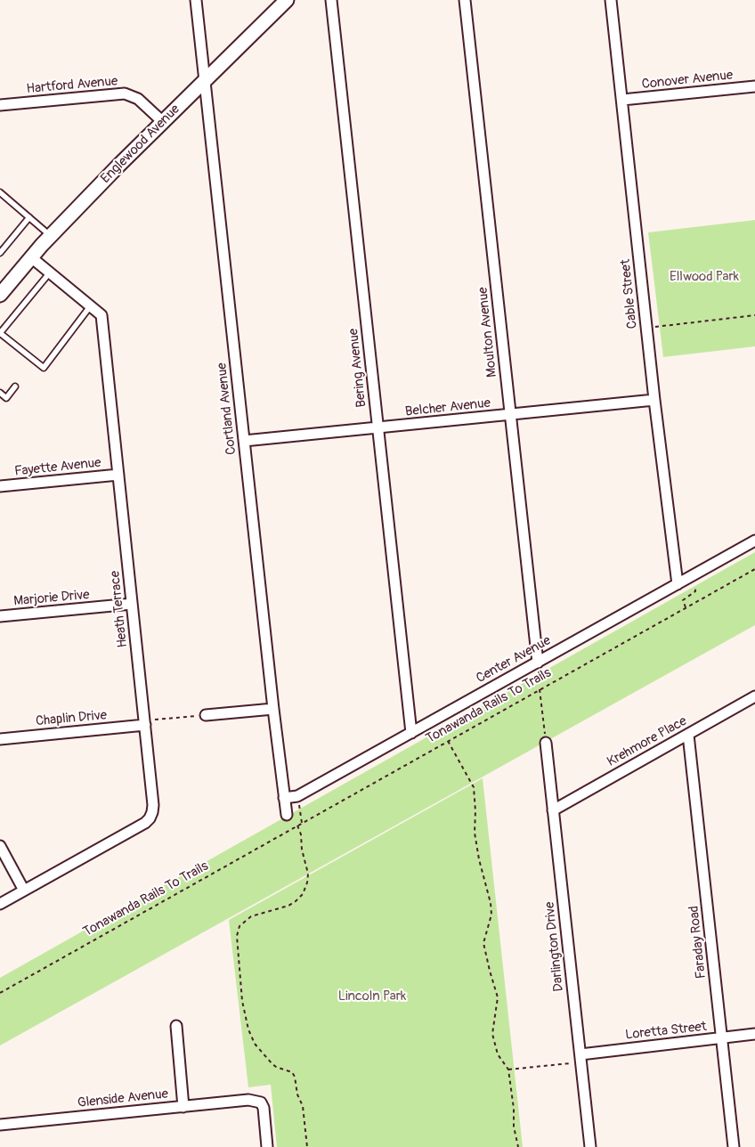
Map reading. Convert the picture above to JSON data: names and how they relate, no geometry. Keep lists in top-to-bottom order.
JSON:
{
  "streets": {
    "street": [
      "Conover Avenue",
      "Hartford Avenue",
      "Englewood Avenue",
      "Cable Street",
      "Moulton Avenue",
      "Bering Avenue",
      "Belcher Avenue",
      "Cortland Avenue",
      "Fayette Avenue",
      "Marjorie Drive",
      "Heath Terrace",
      "Center Avenue",
      "Chaplin Drive",
      "Krehmore Place",
      "Faraday Road",
      "Darlington Drive",
      "Loretta Street",
      "Glenside Avenue"
    ],
    "path": ["Tonawanda Rails To Trails"]
  },
  "crossings": [
    ["Conover Avenue", "Cable Street"],
    ["Hartford Avenue", "Englewood Avenue"],
    ["Englewood Avenue", "Cortland Avenue"],
    ["Englewood Avenue", "Heath Terrace"],
    ["Cable Street", "Belcher Avenue"],
    ["Cable Street", "Center Avenue"],
    ["Moulton Avenue", "Belcher Avenue"],
    ["Moulton Avenue", "Center Avenue"],
    ["Bering Avenue", "Belcher Avenue"],
    ["Bering Avenue", "Center Avenue"],
    ["Belcher Avenue", "Cortland Avenue"],
    ["Cortland Avenue", "Center Avenue"],
    ["Fayette Avenue", "Heath Terrace"],
    ["Marjorie Drive", "Heath Terrace"],
    ["Heath Terrace", "Chaplin Drive"],
    ["Krehmore Place", "Faraday Road"],
    ["Krehmore Place", "Darlington Drive"],
    ["Faraday Road", "Loretta Street"],
    ["Darlington Drive", "Loretta Street"]
  ],
  "parks": ["Ellwood Park", "Lincoln Park"]
}
